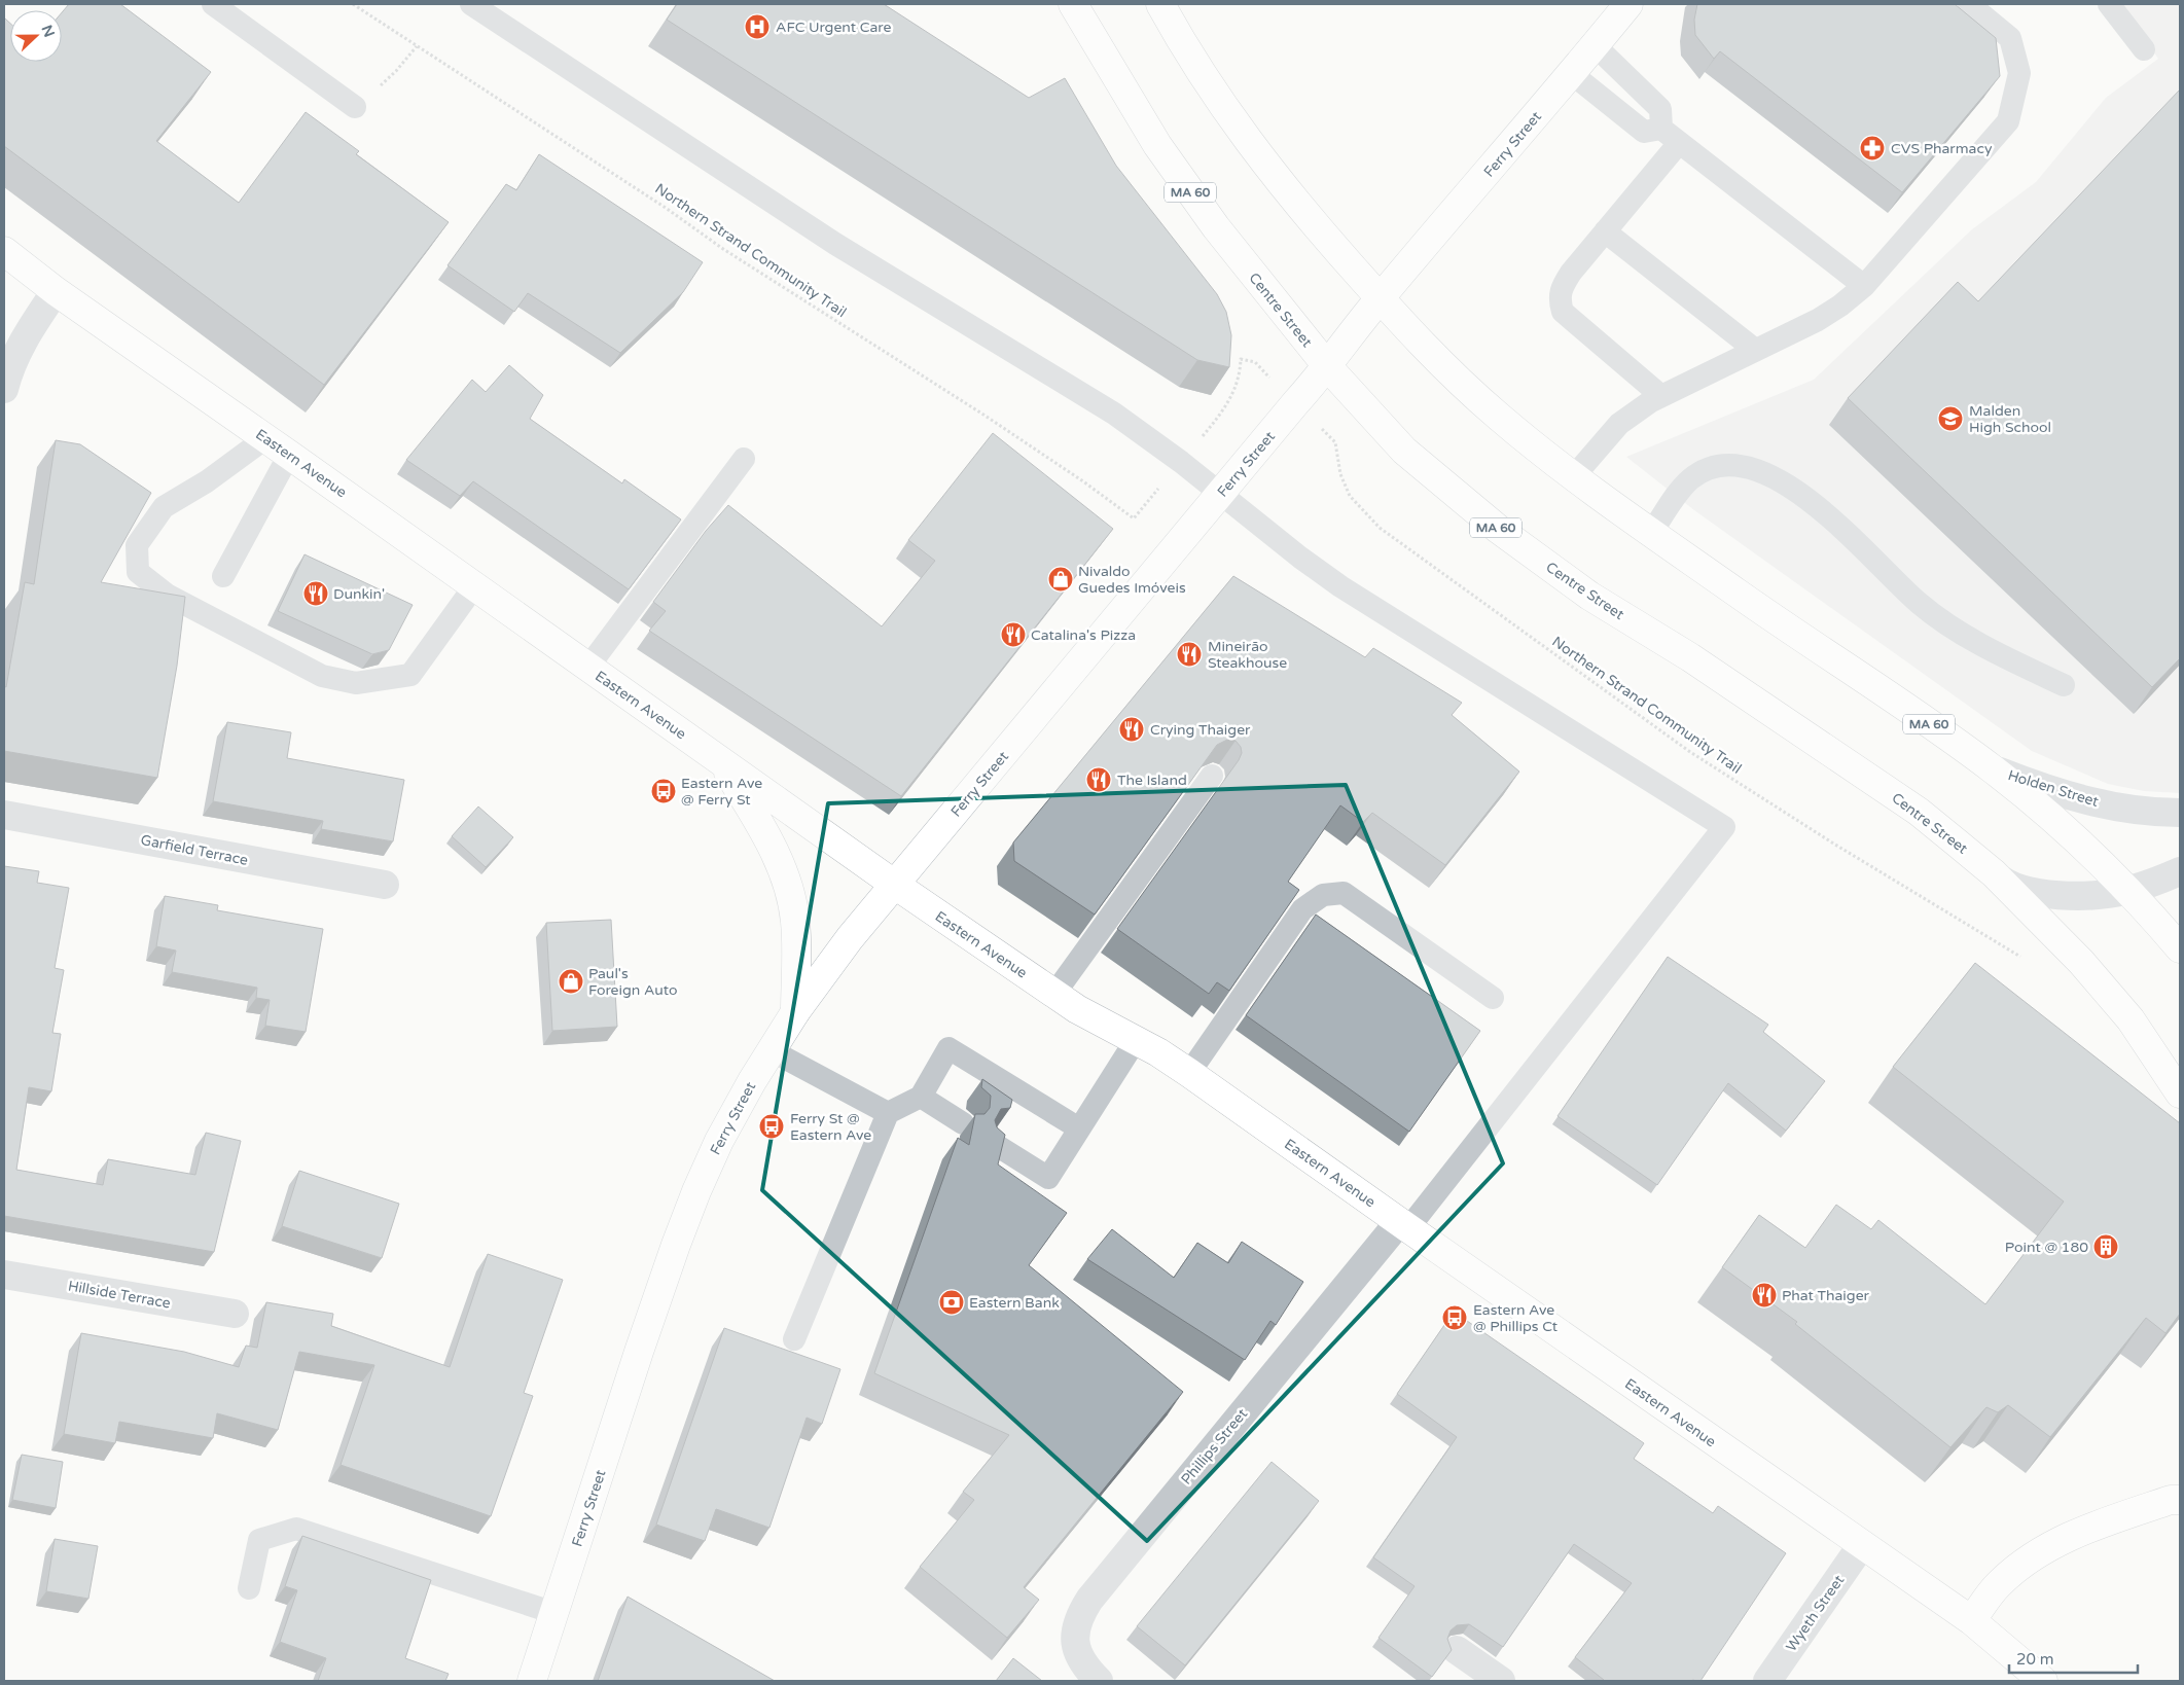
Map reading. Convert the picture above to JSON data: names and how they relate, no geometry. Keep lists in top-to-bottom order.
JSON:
{
  "streets": {
    "main road": [
      "Ferry Street",
      "MA 60",
      "Centre Street",
      "Eastern Avenue"
    ],
    "street": [
      "Holden Street",
      "Garfield Terrace",
      "Hillside Terrace",
      "Phillips Street",
      "Wyeth Street"
    ],
    "path": ["Northern Strand Community Trail"]
  },
  "crossings": [
    ["Ferry Street", "MA 60"],
    ["Ferry Street", "Centre Street"],
    ["Ferry Street", "Eastern Avenue"],
    ["MA 60", "Holden Street"],
    ["Eastern Avenue", "Phillips Street"],
    ["Eastern Avenue", "Wyeth Street"]
  ],
  "places": {
    "hospital": ["AFC Urgent Care"],
    "pharmacy": ["CVS Pharmacy"],
    "school or university": ["Malden High School"],
    "shop": ["Nivaldo Guedes Imóveis", "Paul's Foreign Auto"],
    "restaurant": [
      "Dunkin'",
      "Catalina's Pizza",
      "Mineirão Steakhouse",
      "Crying Thaiger",
      "The Island",
      "Phat Thaiger"
    ],
    "bus stop": ["Eastern Ave @ Ferry St", "Ferry St @ Eastern Ave", "Eastern Ave @ Phillips Ct"],
    "building": ["Point @ 180"],
    "bank": ["Eastern Bank"]
  },
  "scale_bar": "20 m",
  "north": "right"
}
